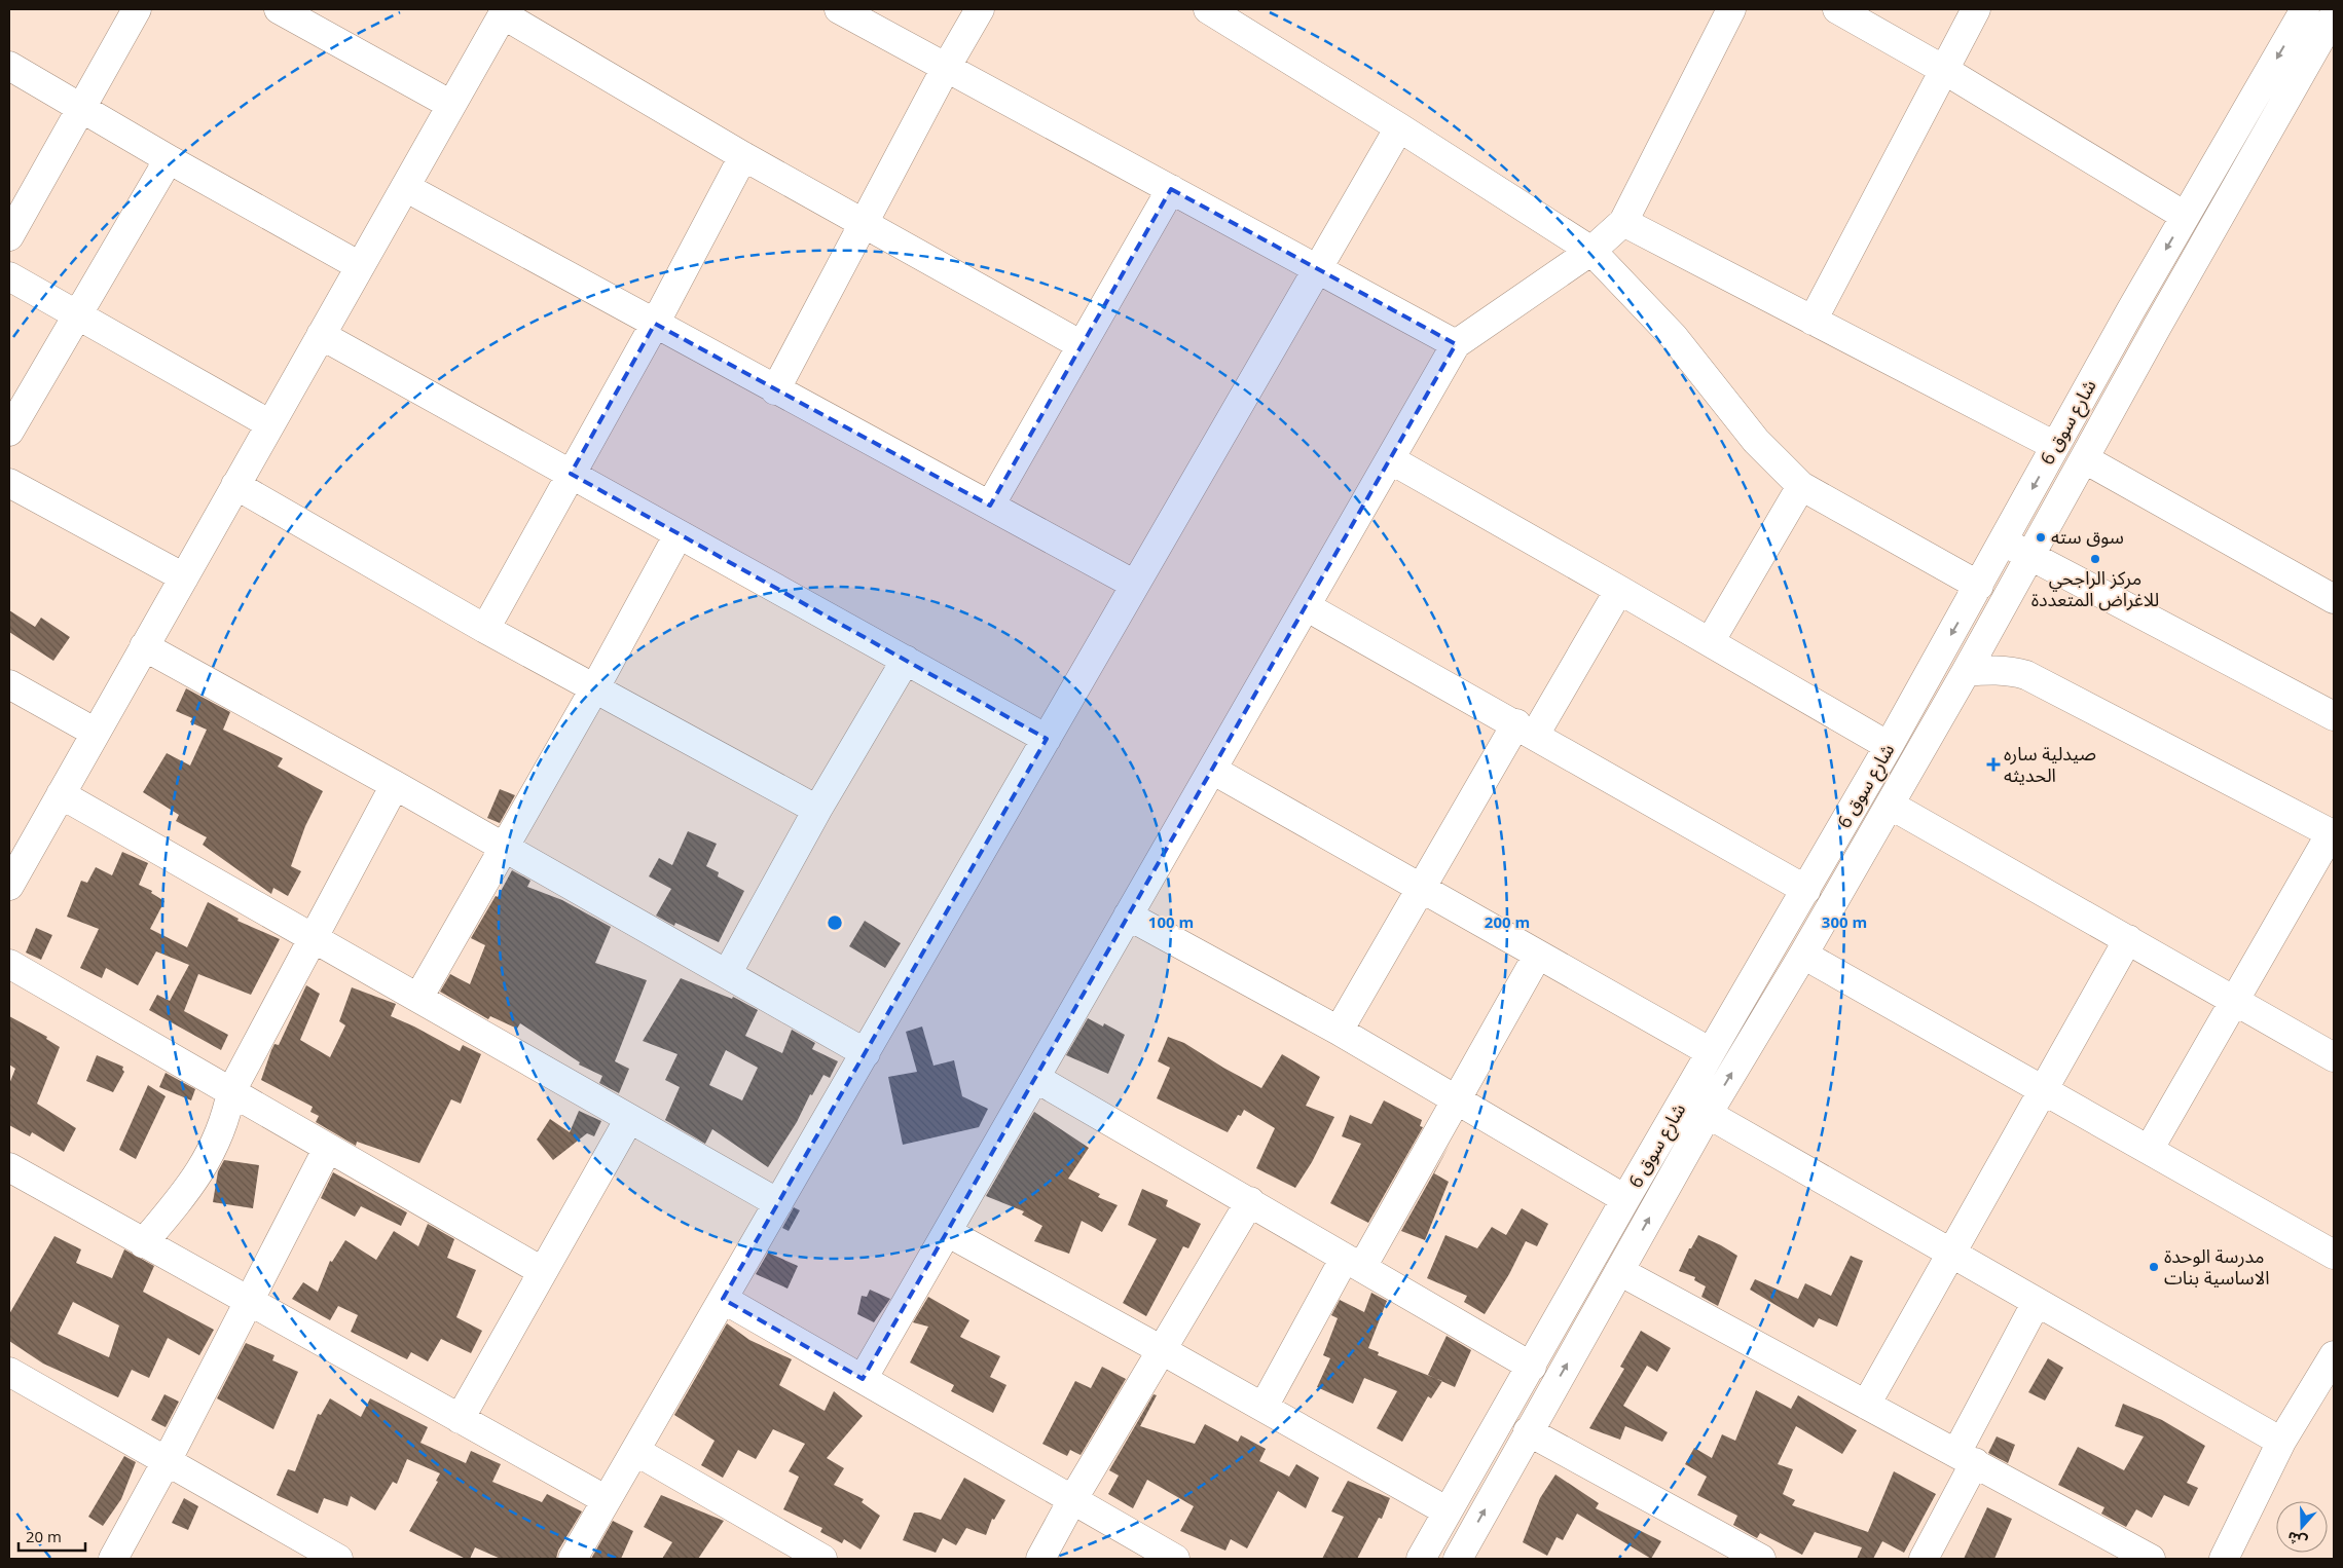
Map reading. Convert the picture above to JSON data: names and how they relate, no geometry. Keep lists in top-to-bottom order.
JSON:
{
  "streets": {
    "street": ["شارع سوق 6"]
  },
  "places": {
    "other": ["سوق سته", "مركز الراجحي للاغراض المتعددة", "مدرسة الوحدة الاساسية بنات"],
    "health": ["صيدلية ساره الحديثه"]
  },
  "scale_bar": "20 m",
  "north": "bottom",
  "rings": ["100 m", "200 m", "300 m"]
}
